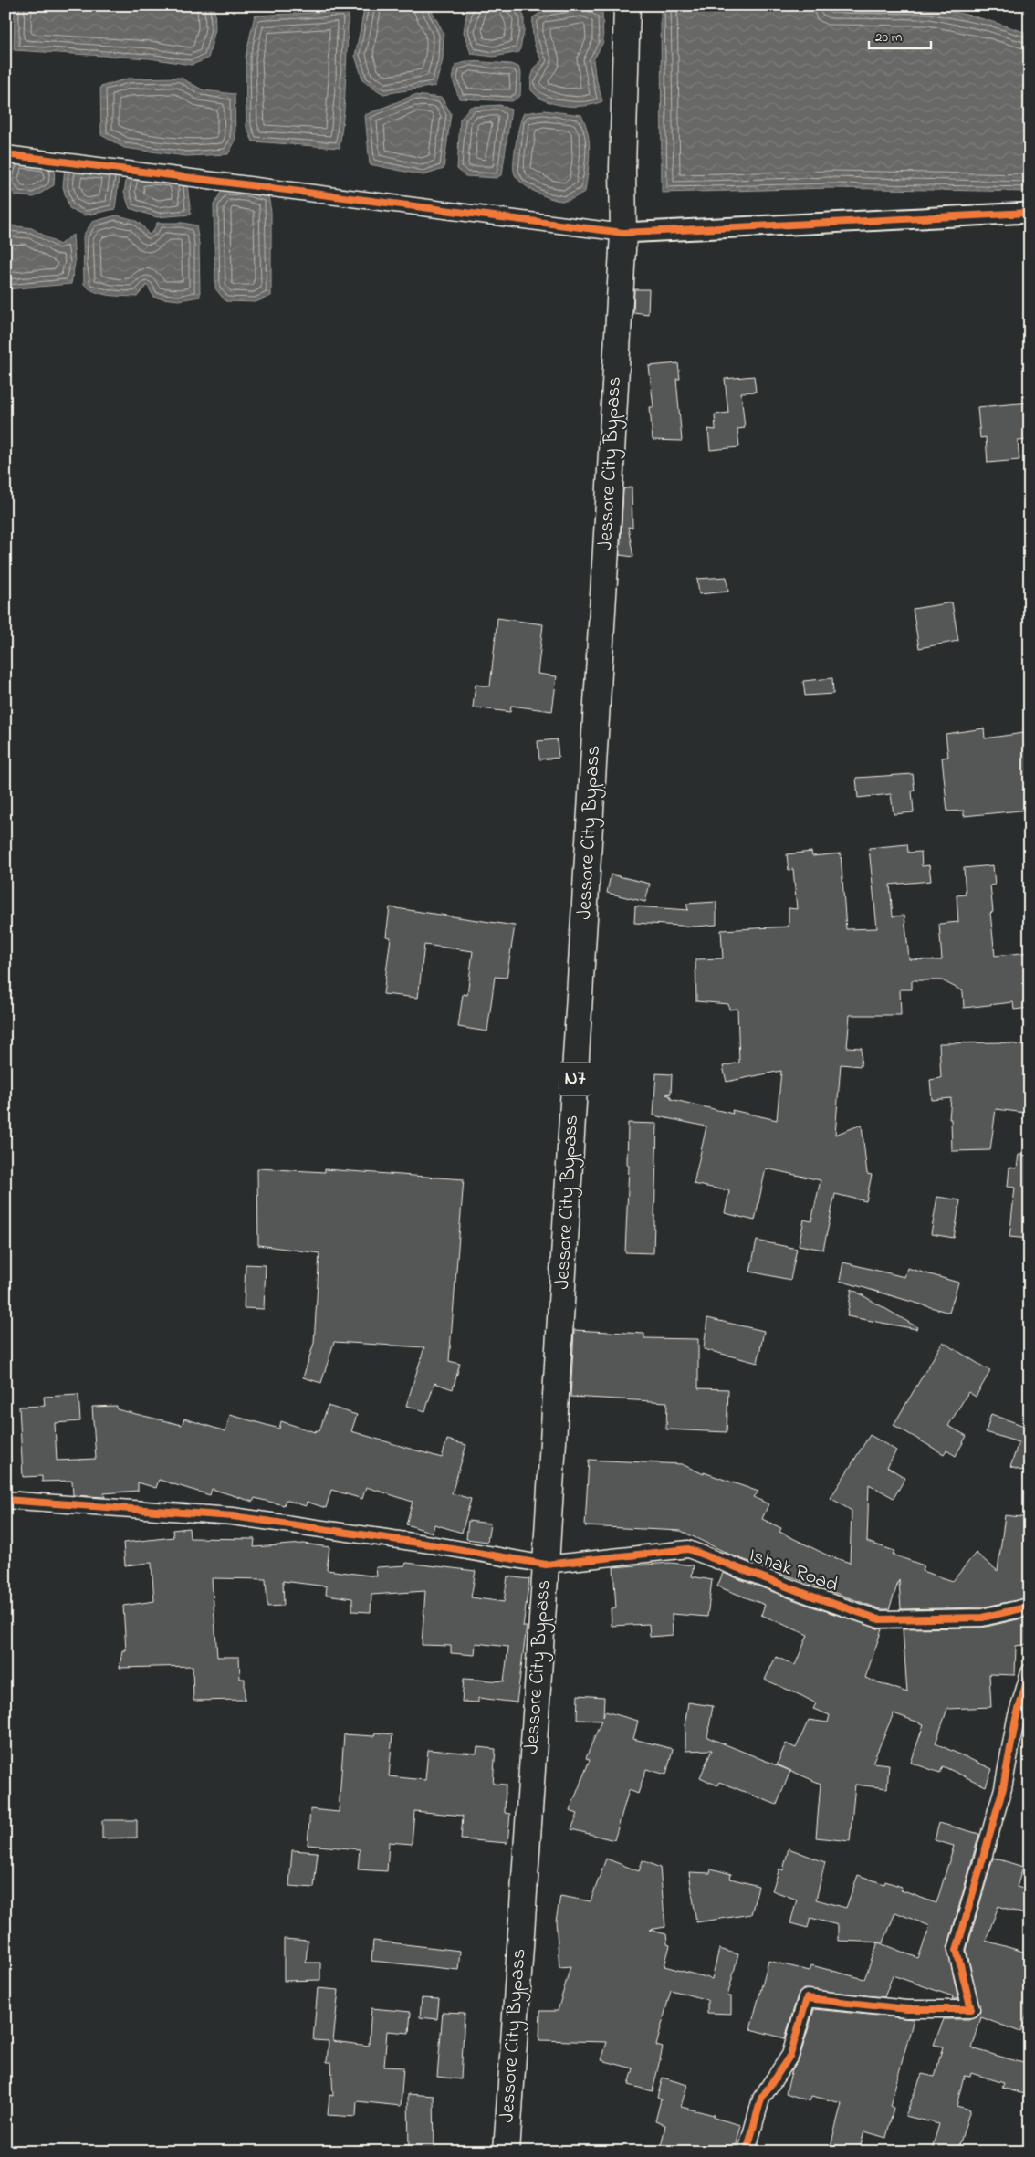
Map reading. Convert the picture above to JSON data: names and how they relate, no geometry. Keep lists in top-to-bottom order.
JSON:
{
  "streets": {
    "highway": ["Jessore City Bypass", "N7"],
    "street": ["Ishak Road"]
  },
  "crossings": [
    ["Jessore City Bypass", "Ishak Road"]
  ],
  "scale_bar": "20 m"
}
